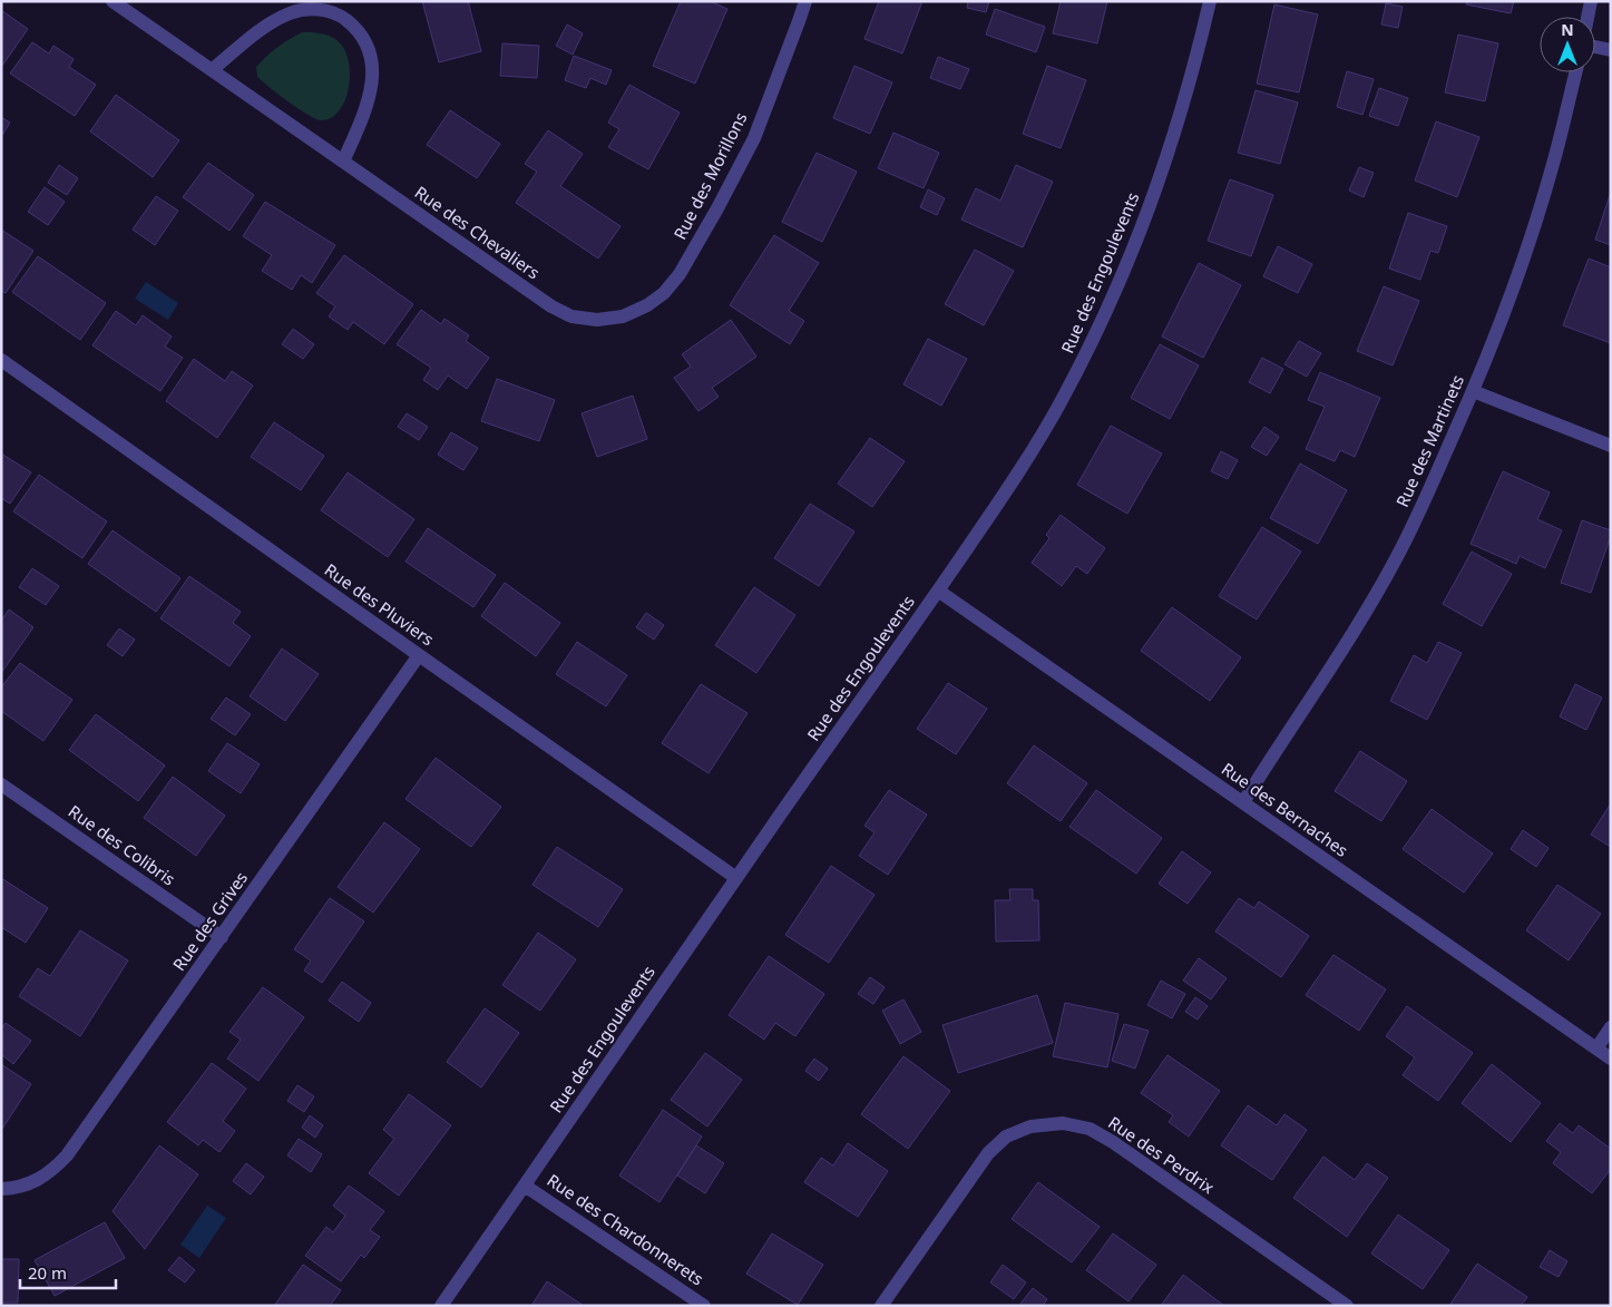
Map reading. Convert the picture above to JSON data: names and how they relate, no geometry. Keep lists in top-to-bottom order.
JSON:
{
  "streets": {
    "street": [
      "Rue des Morillons",
      "Rue des Chevaliers",
      "Rue des Engoulevents",
      "Rue des Martinets",
      "Rue des Pluviers",
      "Rue des Bernaches",
      "Rue des Colibris",
      "Rue des Grives",
      "Rue des Perdrix",
      "Rue des Chardonnerets"
    ]
  },
  "crossings": [
    ["Rue des Morillons", "Rue des Chevaliers"],
    ["Rue des Engoulevents", "Rue des Pluviers"],
    ["Rue des Engoulevents", "Rue des Bernaches"],
    ["Rue des Engoulevents", "Rue des Chardonnerets"],
    ["Rue des Martinets", "Rue des Bernaches"],
    ["Rue des Pluviers", "Rue des Grives"],
    ["Rue des Colibris", "Rue des Grives"]
  ],
  "scale_bar": "20 m",
  "north": "top"
}
